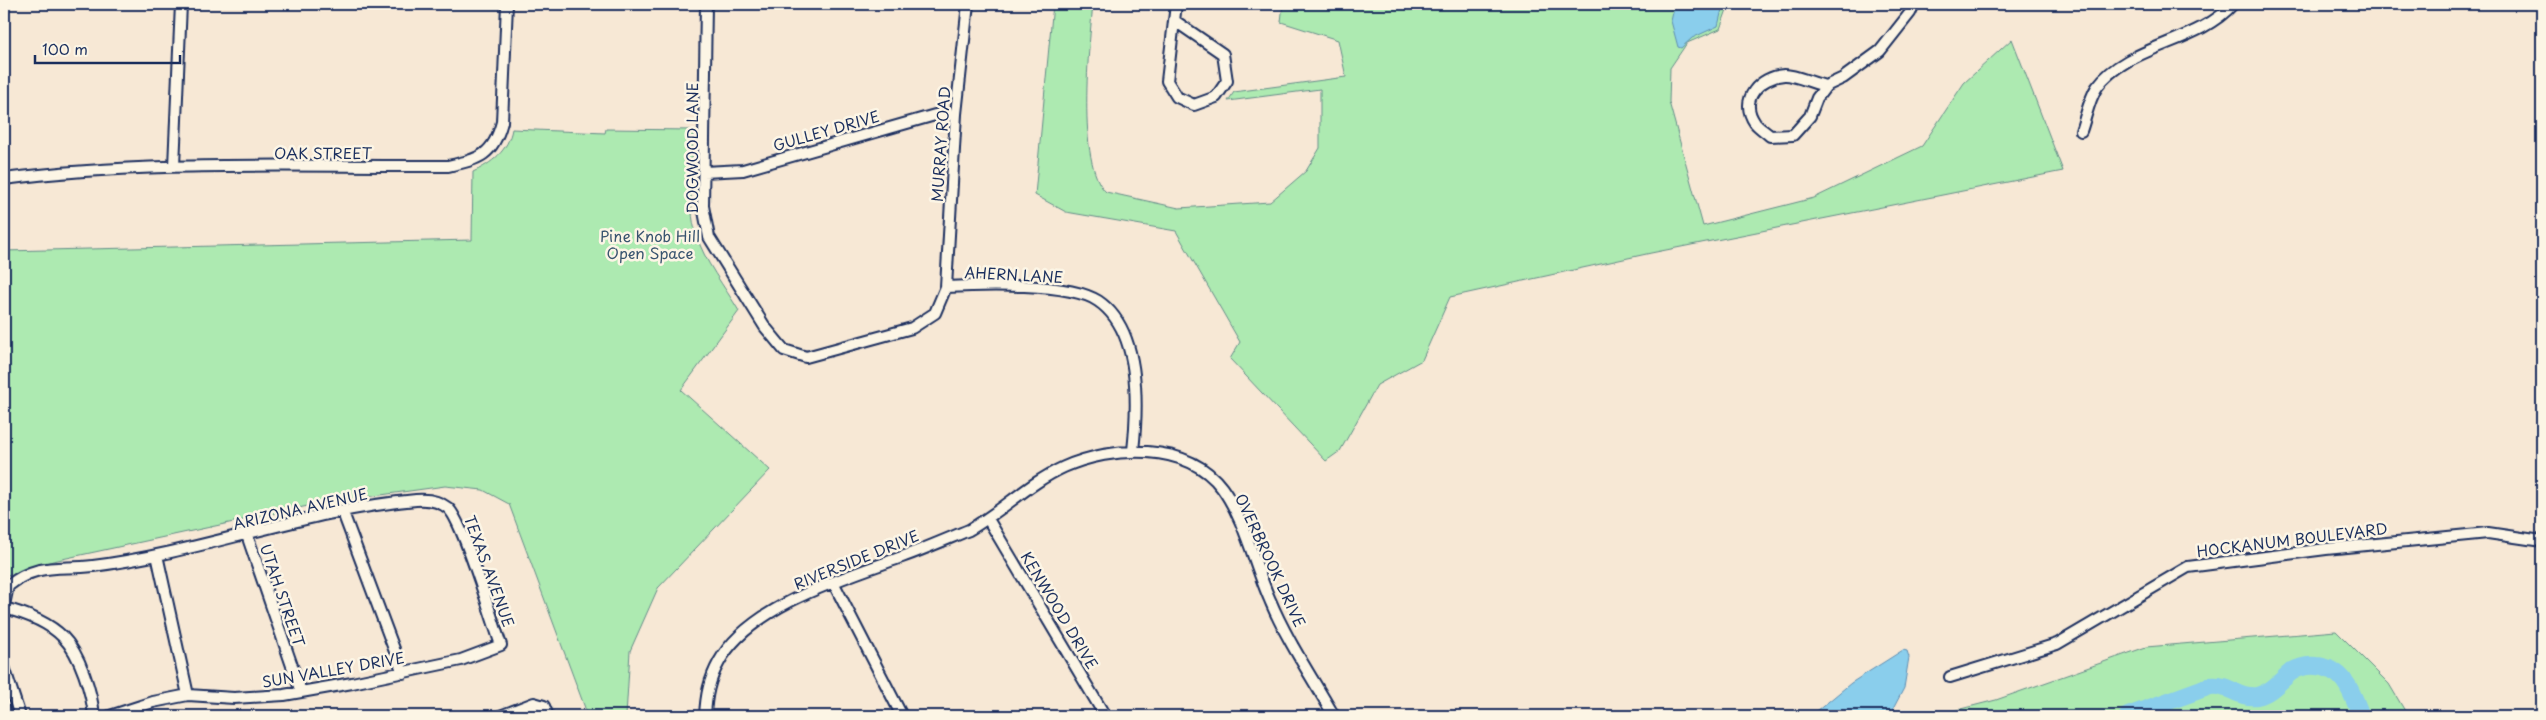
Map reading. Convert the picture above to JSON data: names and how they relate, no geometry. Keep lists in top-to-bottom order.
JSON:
{
  "streets": {
    "street": [
      "GULLEY DRIVE",
      "MURRAY ROAD",
      "DOGWOOD LANE",
      "OAK STREET",
      "AHERN LANE",
      "ARIZONA AVENUE",
      "HOCKANUM BOULEVARD",
      "RIVERSIDE DRIVE",
      "OVERBROOK DRIVE",
      "TEXAS AVENUE",
      "UTAH STREET",
      "KENWOOD DRIVE",
      "SUN VALLEY DRIVE"
    ]
  },
  "crossings": [
    ["GULLEY DRIVE", "MURRAY ROAD"],
    ["GULLEY DRIVE", "DOGWOOD LANE"],
    ["MURRAY ROAD", "DOGWOOD LANE"],
    ["MURRAY ROAD", "AHERN LANE"],
    ["DOGWOOD LANE", "AHERN LANE"],
    ["AHERN LANE", "OVERBROOK DRIVE"],
    ["ARIZONA AVENUE", "TEXAS AVENUE"],
    ["ARIZONA AVENUE", "UTAH STREET"],
    ["RIVERSIDE DRIVE", "OVERBROOK DRIVE"],
    ["RIVERSIDE DRIVE", "KENWOOD DRIVE"],
    ["OVERBROOK DRIVE", "KENWOOD DRIVE"],
    ["TEXAS AVENUE", "SUN VALLEY DRIVE"],
    ["UTAH STREET", "SUN VALLEY DRIVE"]
  ],
  "parks": ["Pine Knob Hill Open Space"],
  "scale_bar": "100 m"
}
